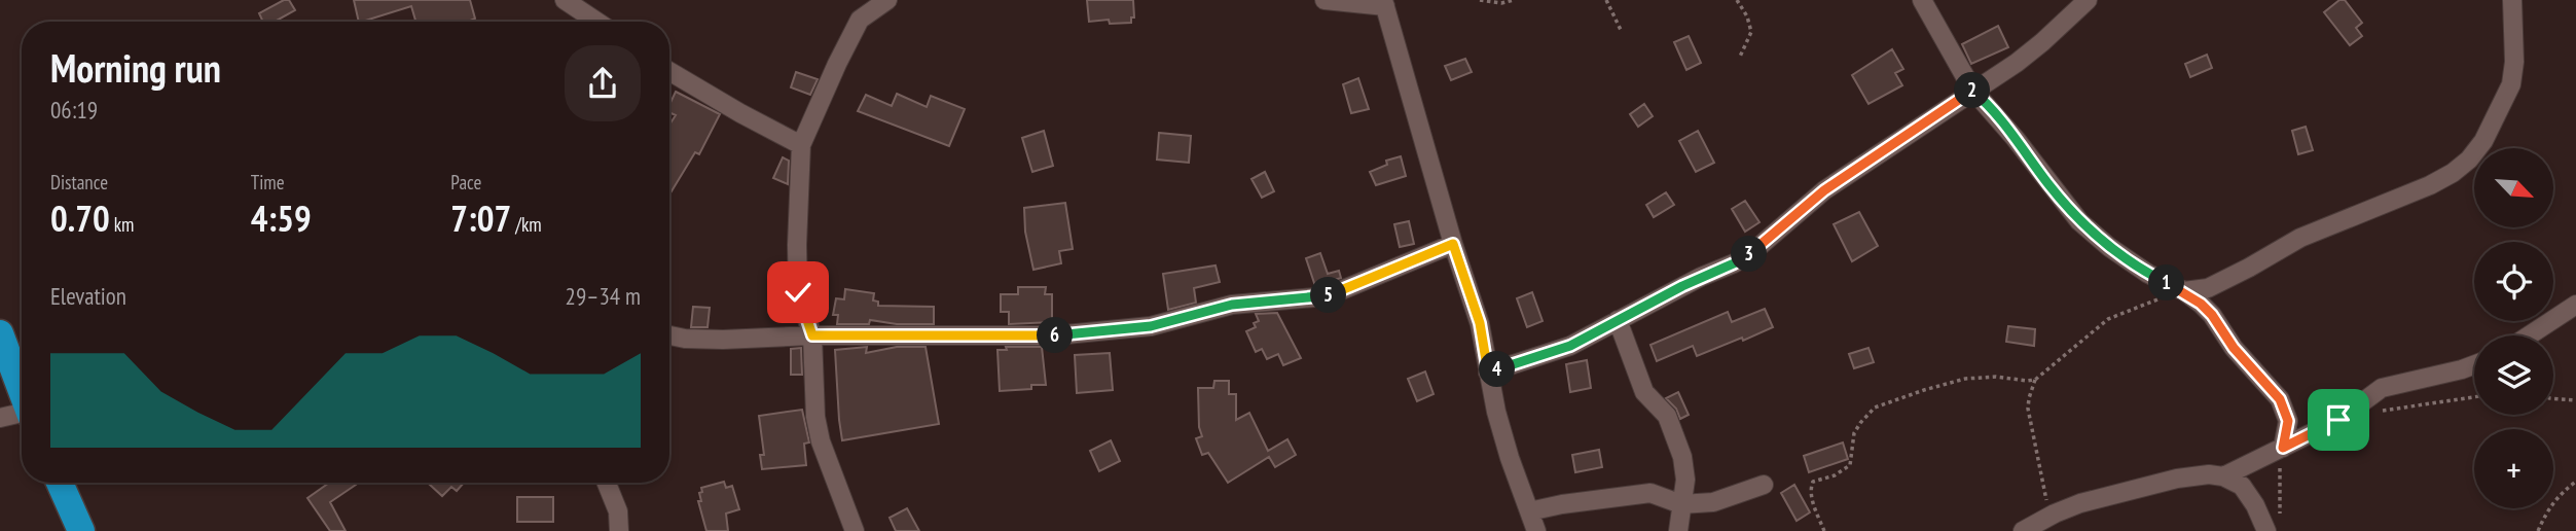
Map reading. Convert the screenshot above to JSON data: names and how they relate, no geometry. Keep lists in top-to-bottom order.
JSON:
{
  "north": "bottom right",
  "page": {
    "heading": ["Morning run", "06:19"],
    "pins": [
      "2",
      "3",
      "1",
      "5",
      "6",
      "4"
    ],
    "stats": [
      ["Distance", "0.70 km"],
      ["Time", "4:59"],
      ["Pace", "7:07 /km"]
    ],
    "map_buttons": "+",
    "chart": ["Elevation", "29–34 m"]
  }
}
